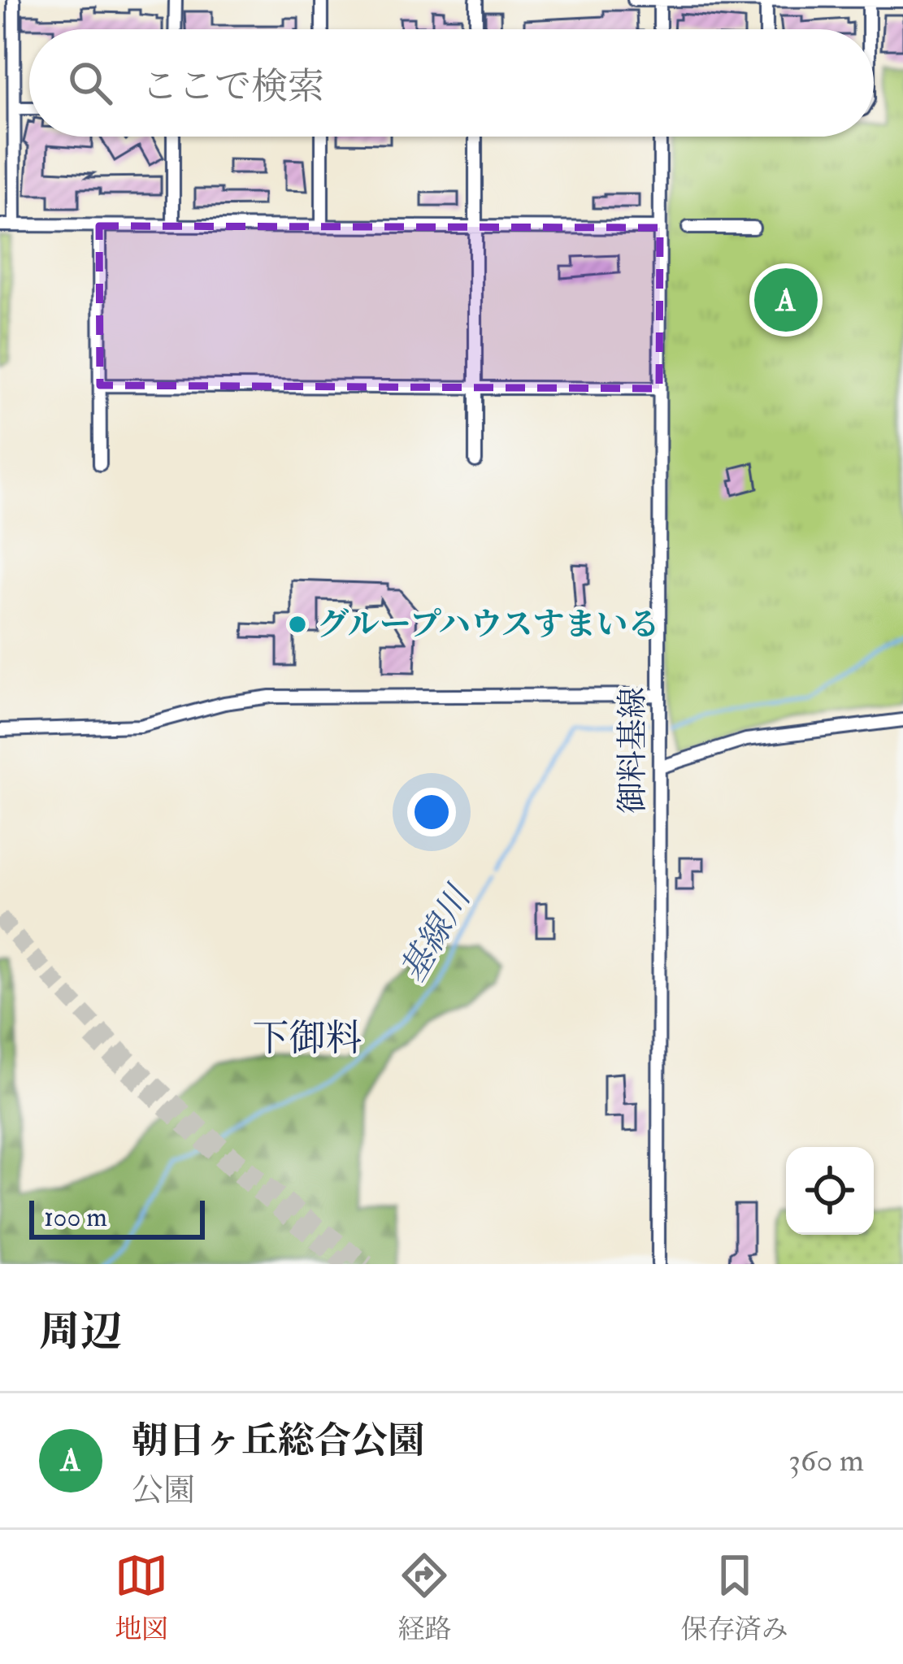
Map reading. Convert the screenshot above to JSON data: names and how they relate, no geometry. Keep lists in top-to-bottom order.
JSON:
{
  "streets": {
    "street": ["御料基線"]
  },
  "districts": ["下御料"],
  "water": ["基線川"],
  "places": ["グループハウスすまいる"],
  "scale_bar": "100 m",
  "page": {
    "search": "ここで検索",
    "pins": "A",
    "scale": "100 m",
    "heading": "周辺",
    "list": [
      {
        "mark": "A",
        "name": "朝日ヶ丘総合公園",
        "note": "公園",
        "value": "360 m"
      }
    ],
    "nav": ["地図", "経路", "保存済み"]
  }
}
